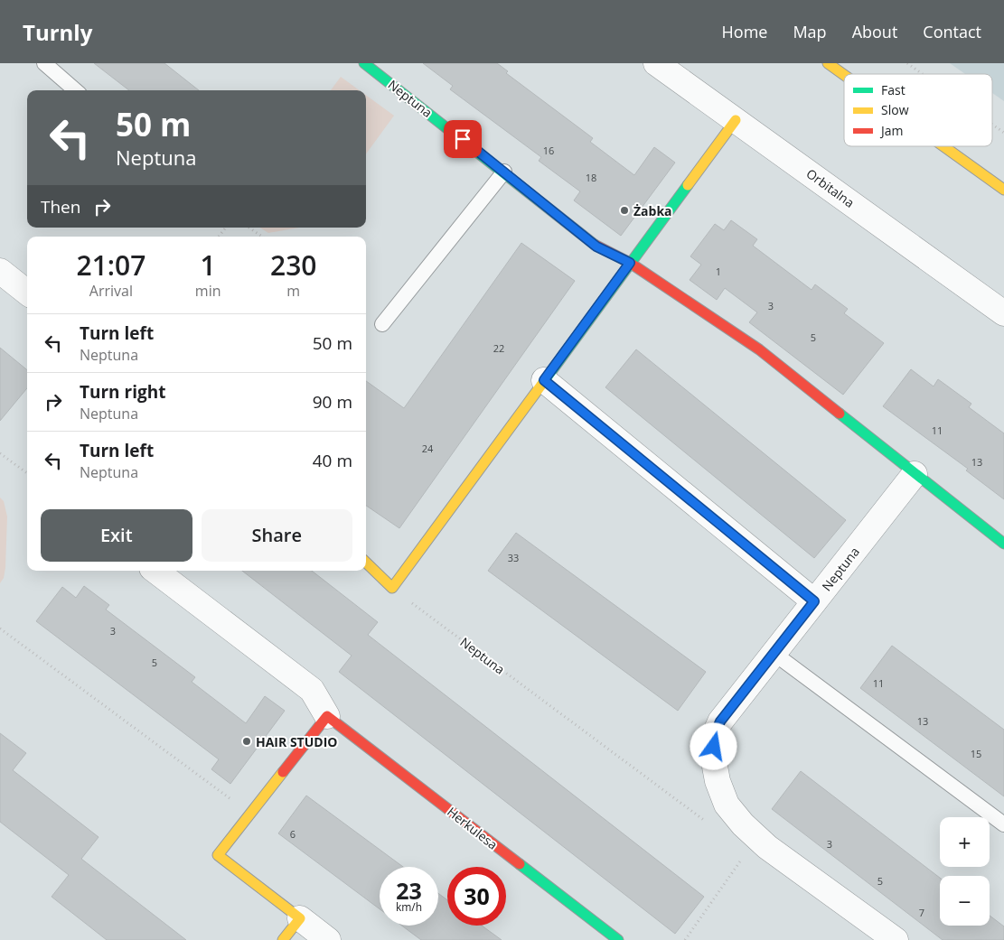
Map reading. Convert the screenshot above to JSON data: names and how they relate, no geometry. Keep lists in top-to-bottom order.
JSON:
{
  "streets": {
    "street": ["Neptuna", "Orbitalna", "Herkulesa"]
  },
  "places": ["Żabka", "HAIR STUDIO"],
  "house_numbers": [
    "16",
    "18",
    "1",
    "3",
    "5",
    "22",
    "11",
    "24",
    "13",
    "33",
    "3",
    "5",
    "11",
    "13",
    "15",
    "6",
    "3",
    "5",
    "7"
  ],
  "legend": ["Fast", "Slow", "Jam"],
  "page": {
    "header": "Turnly",
    "nav": [
      "Home",
      "Map",
      "About",
      "Contact"
    ],
    "turn": ["50 m", "Neptuna"],
    "then": "Then",
    "eta": [
      "21:07",
      "Arrival",
      "1",
      "min",
      "230",
      "m"
    ],
    "list": [
      {
        "name": "Turn left",
        "note": "Neptuna",
        "value": "50 m"
      },
      {
        "name": "Turn right",
        "note": "Neptuna",
        "value": "90 m"
      },
      {
        "name": "Turn left",
        "note": "Neptuna",
        "value": "40 m"
      }
    ],
    "buttons": ["Exit", "Share"],
    "map_buttons": ["+", "−"],
    "speed": "23 km/h",
    "limit": "30"
  }
}
